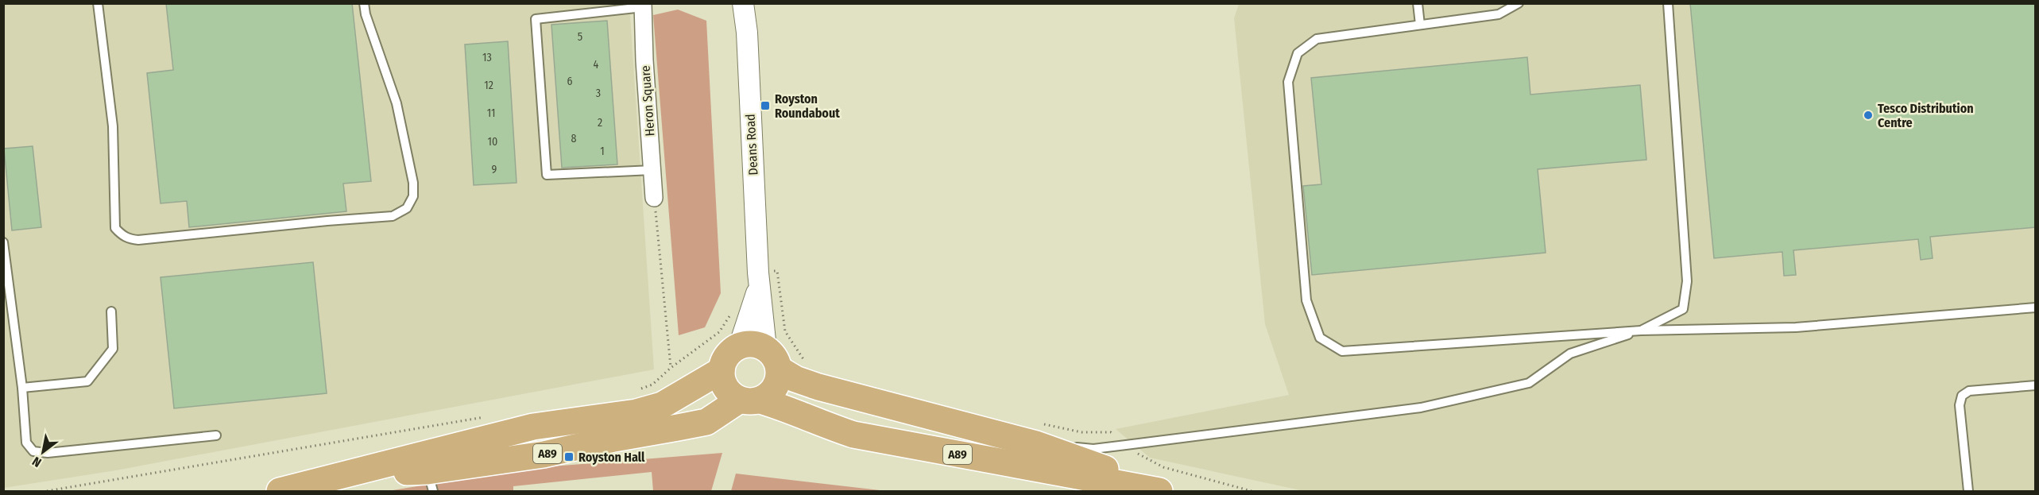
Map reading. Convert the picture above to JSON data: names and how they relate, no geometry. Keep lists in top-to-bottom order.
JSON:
{
  "streets": {
    "main road": ["A89"],
    "street": ["Heron Square", "Deans Road"]
  },
  "crossings": [
    ["Deans Road", "A89"]
  ],
  "places": {
    "transit": ["Royston Roundabout", "Royston Hall"],
    "other": ["Tesco Distribution Centre"]
  },
  "house_numbers": [
    "5",
    "13",
    "4",
    "6",
    "12",
    "3",
    "11",
    "2",
    "8",
    "10",
    "1",
    "9"
  ],
  "north": "bottom left"
}
